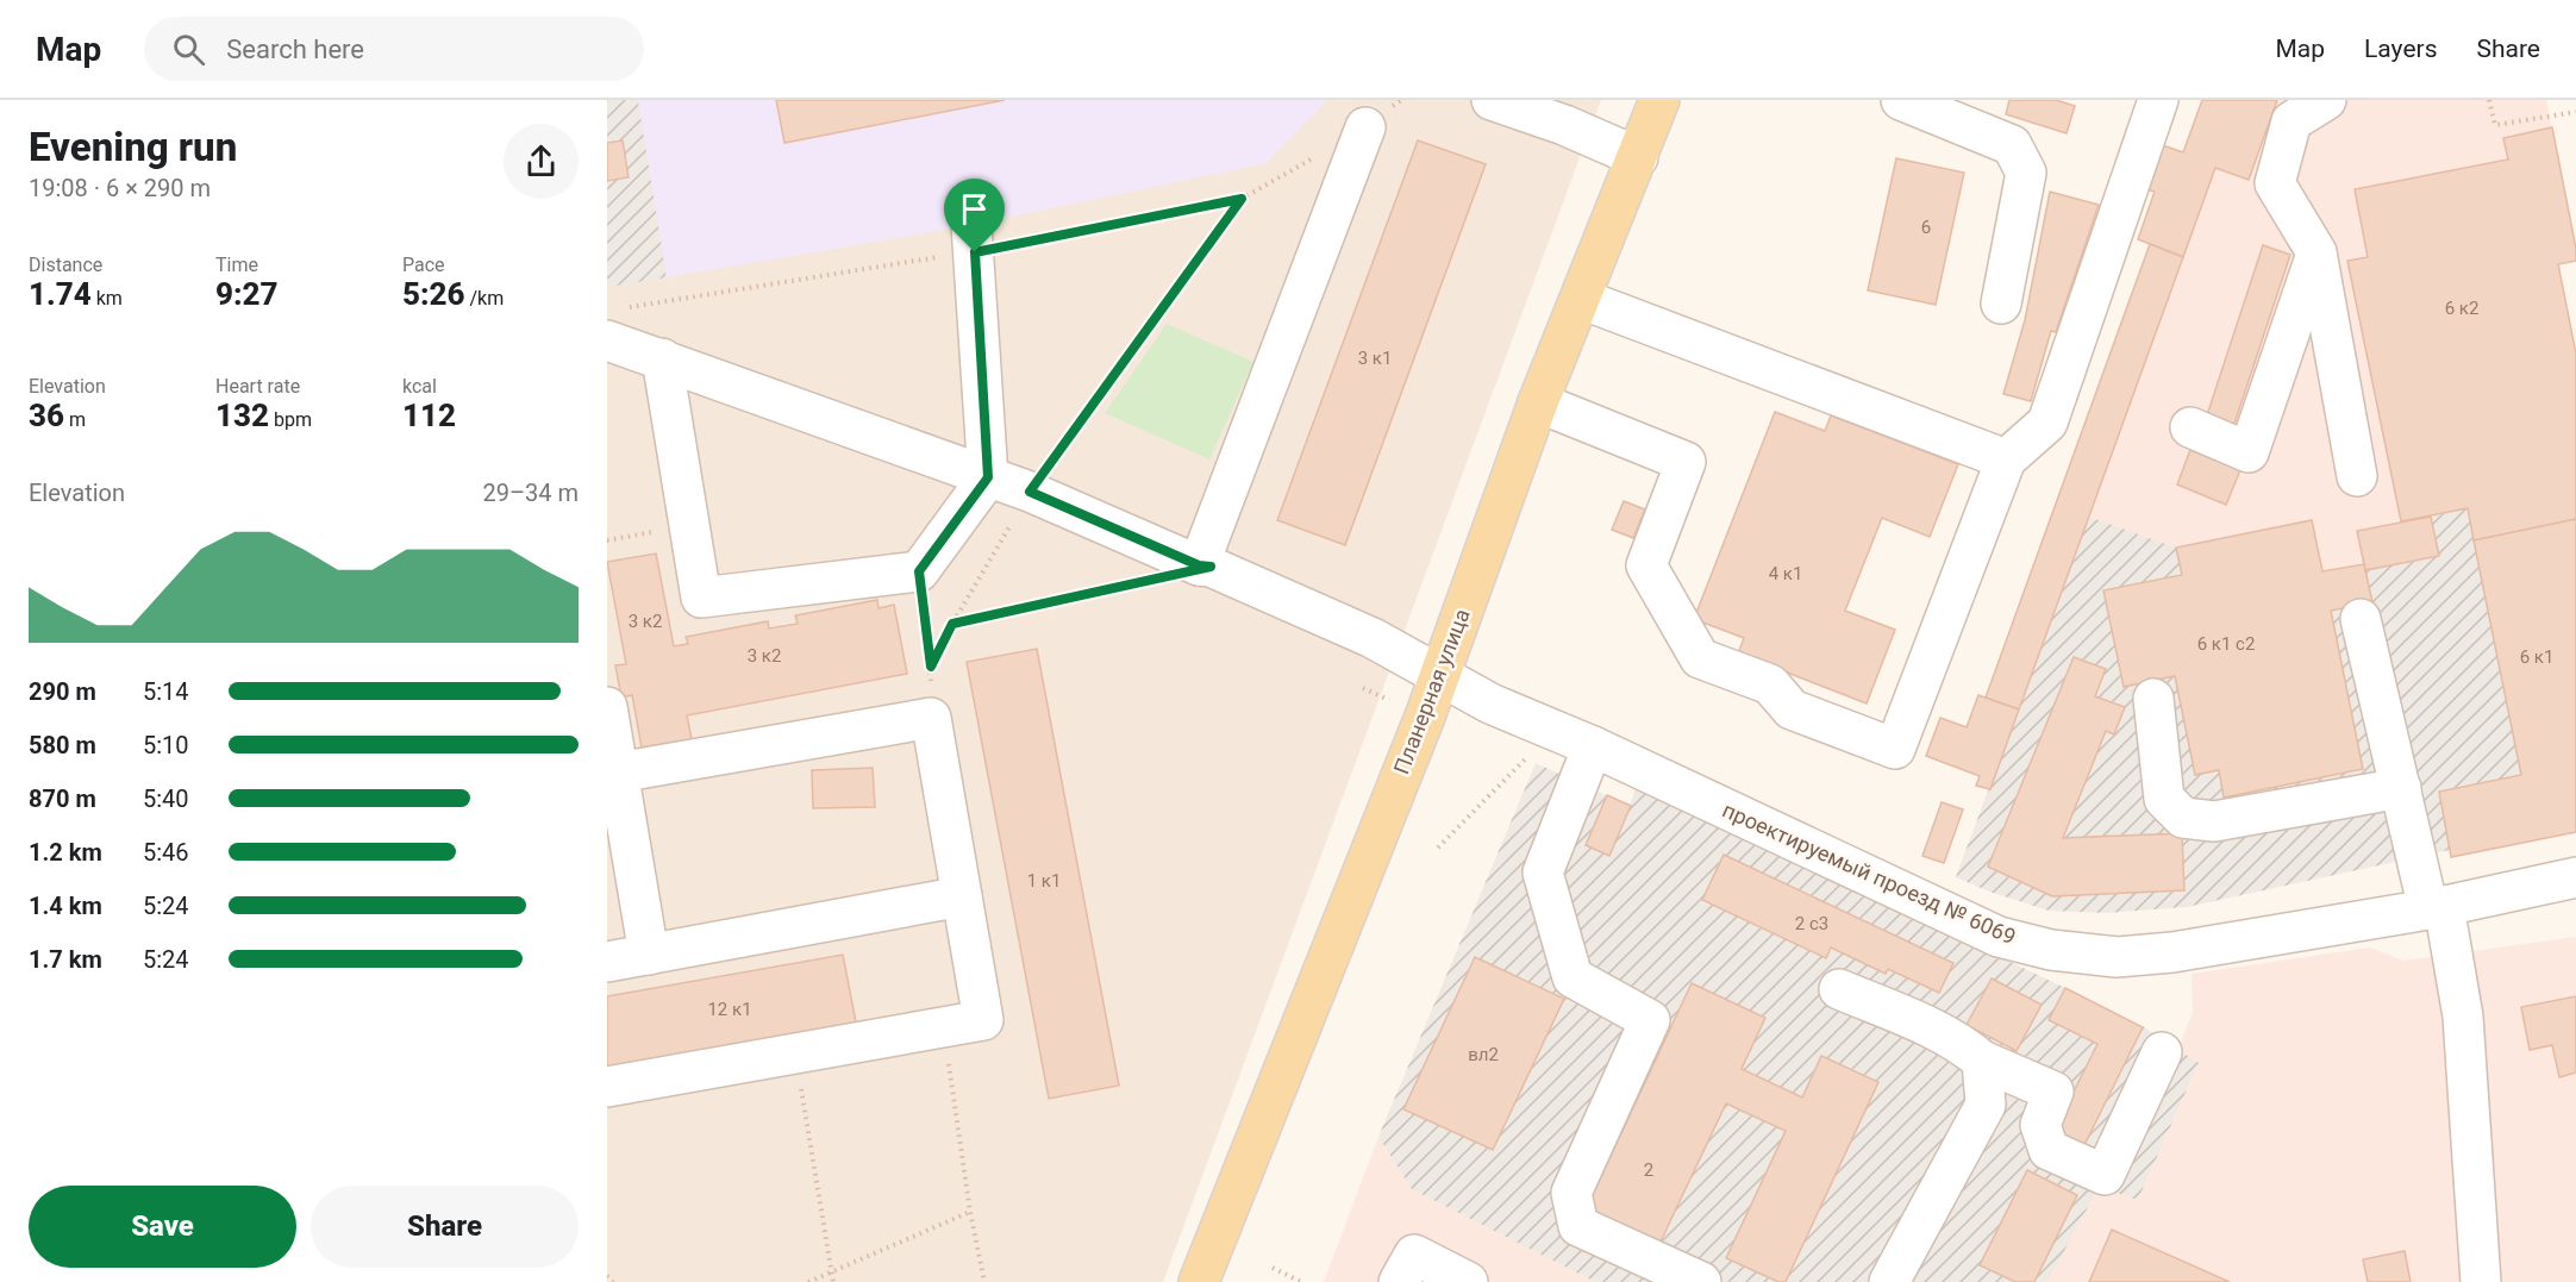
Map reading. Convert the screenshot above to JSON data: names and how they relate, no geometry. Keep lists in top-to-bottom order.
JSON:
{
  "streets": {
    "main road": ["Планерная улица"],
    "street": ["проектируемый проезд № 6069"]
  },
  "crossings": [
    ["Планерная улица", "проектируемый проезд № 6069"]
  ],
  "house_numbers": [
    "6",
    "6 к2",
    "3 к1",
    "4 к1",
    "3 к2",
    "6 к1 с2",
    "3 к2",
    "6 к1",
    "1 к1",
    "2 с3",
    "12 к1",
    "вл2",
    "2"
  ],
  "page": {
    "header": "Map",
    "search": "Search here",
    "nav": ["Map", "Layers", "Share"],
    "heading": ["Evening run", "19:08 · 6 × 290 m"],
    "stats": [
      ["Distance", "1.74 km"],
      ["Time", "9:27"],
      ["Pace", "5:26 /km"],
      ["Elevation", "36 m"],
      ["Heart rate", "132 bpm"],
      ["kcal", "112"]
    ],
    "chart": ["Elevation", "29–34 m"],
    "list": [
      {
        "name": "290 m",
        "note": "5:14"
      },
      {
        "name": "580 m",
        "note": "5:10"
      },
      {
        "name": "870 m",
        "note": "5:40"
      },
      {
        "name": "1.2 km",
        "note": "5:46"
      },
      {
        "name": "1.4 km",
        "note": "5:24"
      },
      {
        "name": "1.7 km",
        "note": "5:24"
      }
    ],
    "buttons": ["Save", "Share"]
  }
}
